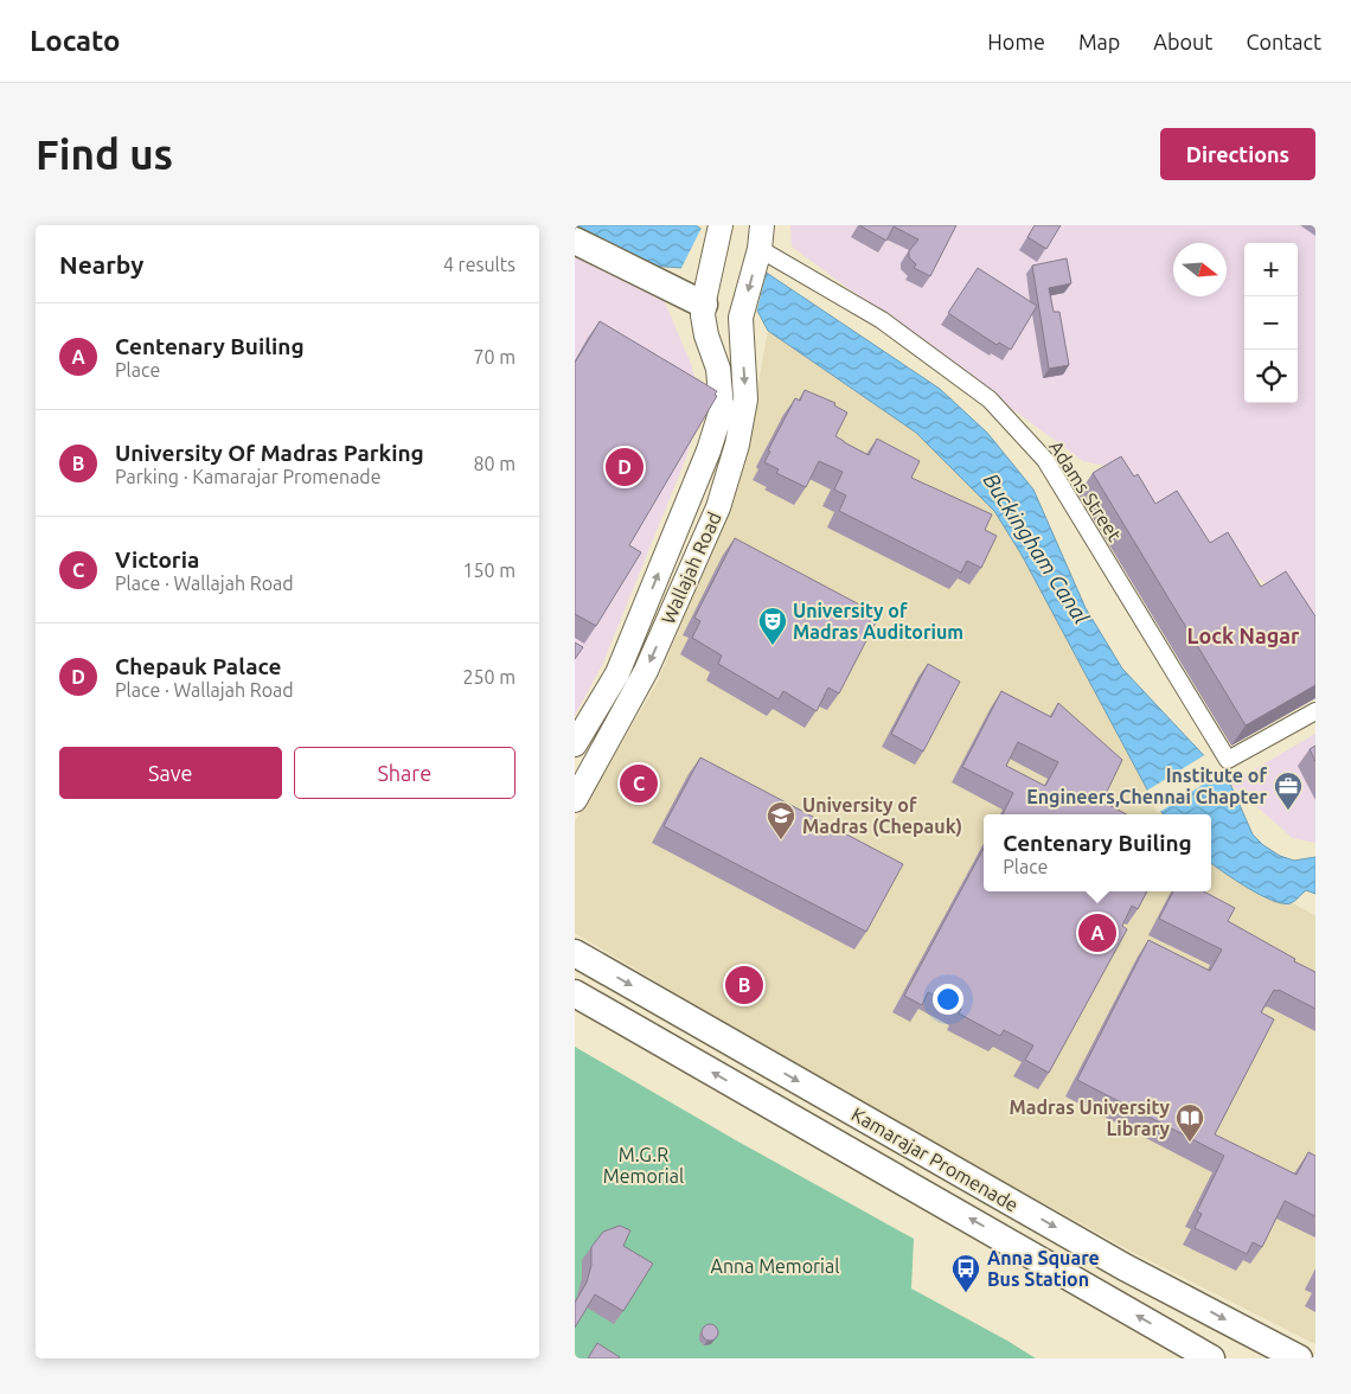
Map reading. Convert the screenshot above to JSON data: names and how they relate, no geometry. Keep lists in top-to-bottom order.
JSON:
{
  "streets": {
    "main road": ["Wallajah Road", "Kamarajar Promenade"],
    "street": ["Adams Street"]
  },
  "crossings": [
    ["Adams Street", "Wallajah Road"]
  ],
  "districts": ["Lock Nagar"],
  "water": ["Buckingham Canal"],
  "parks": ["M.G.R Memorial", "Anna Memorial"],
  "places": {
    "theatre": ["University of Madras Auditorium"],
    "office": ["Institute of Engineers,Chennai Chapter"],
    "school or university": ["University of Madras (Chepauk)"],
    "library": ["Madras University Library"],
    "bus stop": ["Anna Square Bus Station"]
  },
  "north": "right",
  "page": {
    "header": "Locato",
    "nav": [
      "Home",
      "Map",
      "About",
      "Contact"
    ],
    "buttons": [
      "Directions",
      ["Save", "Share"]
    ],
    "title": "Find us",
    "heading": ["Nearby", "4 results"],
    "map_buttons": ["+", "−"],
    "list": [
      {
        "mark": "A",
        "name": "Centenary Builing",
        "note": "Place",
        "value": "70 m"
      },
      {
        "mark": "B",
        "name": "University Of Madras Parking",
        "note": "Parking · Kamarajar Promenade",
        "value": "80 m"
      },
      {
        "mark": "C",
        "name": "Victoria",
        "note": "Place · Wallajah Road",
        "value": "150 m"
      },
      {
        "mark": "D",
        "name": "Chepauk Palace",
        "note": "Place · Wallajah Road",
        "value": "250 m"
      }
    ],
    "pins": [
      "D",
      "C",
      "A",
      "B"
    ],
    "popup": ["Centenary Builing", "Place"]
  }
}
